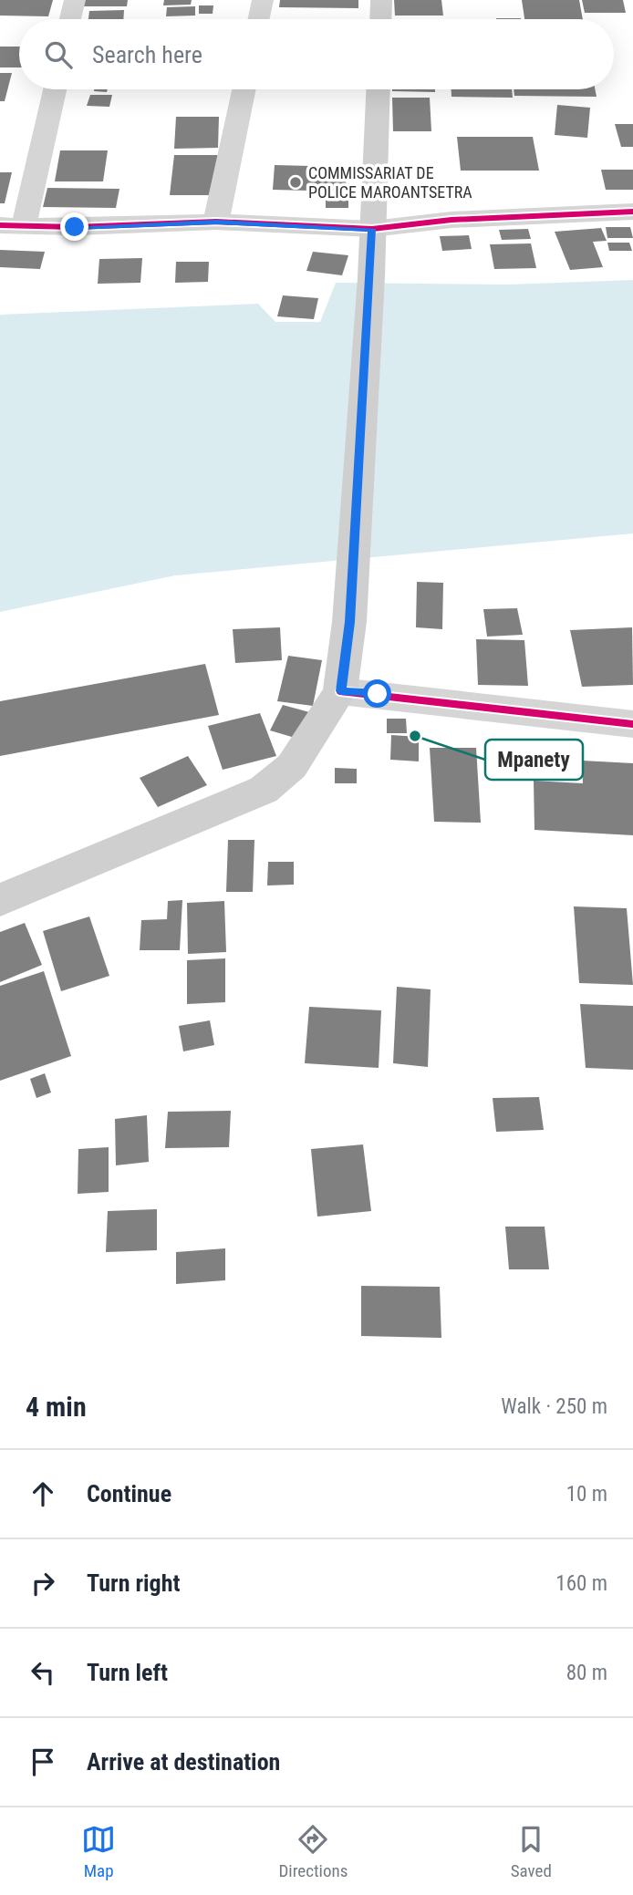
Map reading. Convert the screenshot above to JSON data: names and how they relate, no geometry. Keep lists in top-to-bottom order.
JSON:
{
  "places": ["COMMISSARIAT DE POLICE MAROANTSETRA", "Mpanety"],
  "page": {
    "search": "Search here",
    "heading": ["4 min", "Walk · 250 m"],
    "list": [
      ["Continue", "10 m"],
      ["Turn right", "160 m"],
      ["Turn left", "80 m"],
      "Arrive at destination"
    ],
    "nav": ["Map", "Directions", "Saved"]
  }
}
